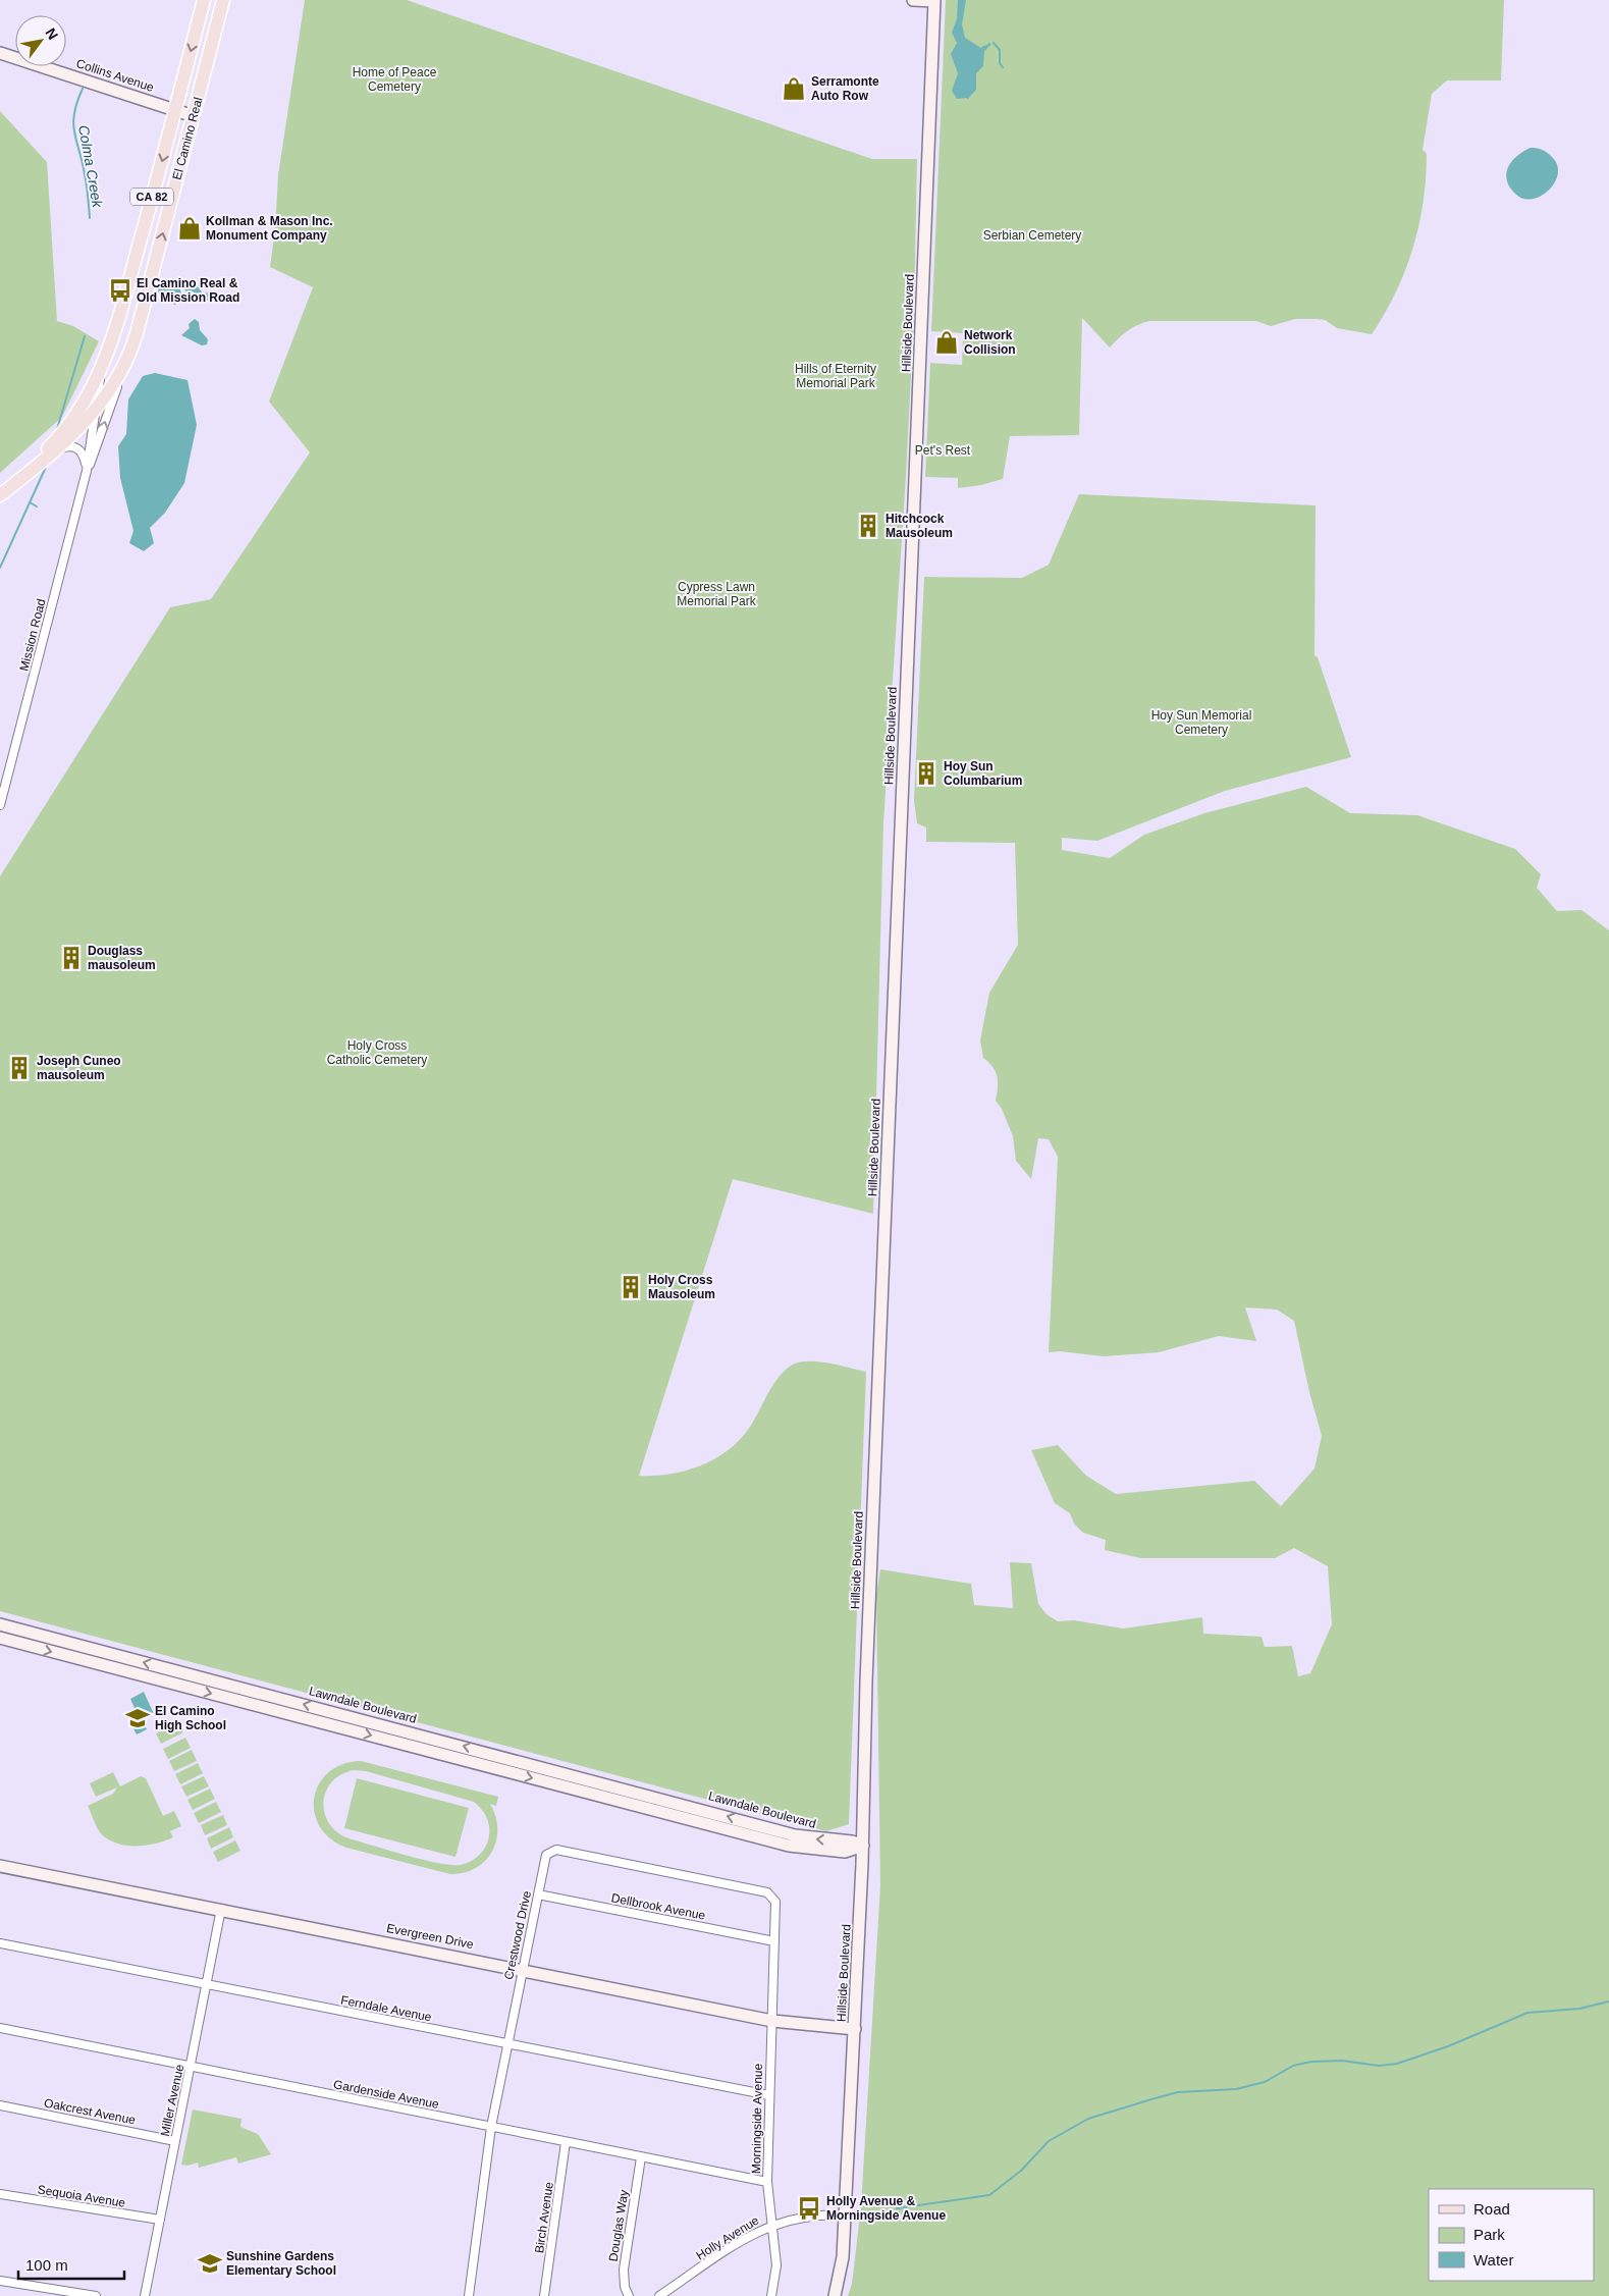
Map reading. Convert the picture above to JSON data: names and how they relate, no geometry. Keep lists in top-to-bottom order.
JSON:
{
  "streets": {
    "main road": ["El Camino Real", "CA 82"],
    "street": [
      "Collins Avenue",
      "Hillside Boulevard",
      "Mission Road",
      "Lawndale Boulevard",
      "Dellbrook Avenue",
      "Crestwood Drive",
      "Evergreen Drive",
      "Ferndale Avenue",
      "Gardenside Avenue",
      "Miller Avenue",
      "Oakcrest Avenue",
      "Morningside Avenue",
      "Sequoia Avenue",
      "Birch Avenue",
      "Douglas Way",
      "Holly Avenue"
    ]
  },
  "crossings": [
    ["Collins Avenue", "El Camino Real"],
    ["El Camino Real", "Mission Road"],
    ["Hillside Boulevard", "Lawndale Boulevard"],
    ["Hillside Boulevard", "Evergreen Drive"],
    ["Hillside Boulevard", "Holly Avenue"],
    ["Dellbrook Avenue", "Crestwood Drive"],
    ["Dellbrook Avenue", "Morningside Avenue"],
    ["Crestwood Drive", "Evergreen Drive"],
    ["Crestwood Drive", "Ferndale Avenue"],
    ["Crestwood Drive", "Gardenside Avenue"],
    ["Crestwood Drive", "Morningside Avenue"],
    ["Evergreen Drive", "Miller Avenue"],
    ["Evergreen Drive", "Morningside Avenue"],
    ["Ferndale Avenue", "Miller Avenue"],
    ["Ferndale Avenue", "Morningside Avenue"],
    ["Gardenside Avenue", "Miller Avenue"],
    ["Gardenside Avenue", "Morningside Avenue"],
    ["Gardenside Avenue", "Birch Avenue"],
    ["Gardenside Avenue", "Douglas Way"],
    ["Miller Avenue", "Oakcrest Avenue"],
    ["Miller Avenue", "Sequoia Avenue"],
    ["Morningside Avenue", "Holly Avenue"]
  ],
  "water": ["Colma Creek"],
  "parks": [
    "Home of Peace Cemetery",
    "Serbian Cemetery",
    "Hills of Eternity Memorial Park",
    "Pet's Rest",
    "Cypress Lawn Memorial Park",
    "Hoy Sun Memorial Cemetery",
    "Holy Cross Catholic Cemetery"
  ],
  "places": {
    "shop": ["Serramonte Auto Row", "Kollman & Mason Inc. Monument Company", "Network Collision"],
    "bus stop": ["El Camino Real & Old Mission Road", "Holly Avenue & Morningside Avenue"],
    "building": [
      "Hitchcock Mausoleum",
      "Hoy Sun Columbarium",
      "Douglass mausoleum",
      "Joseph Cuneo mausoleum",
      "Holy Cross Mausoleum"
    ],
    "school or university": ["El Camino High School", "Sunshine Gardens Elementary School"]
  },
  "legend": ["Road", "Park", "Water"],
  "scale_bar": "100 m",
  "north": "top right"
}
